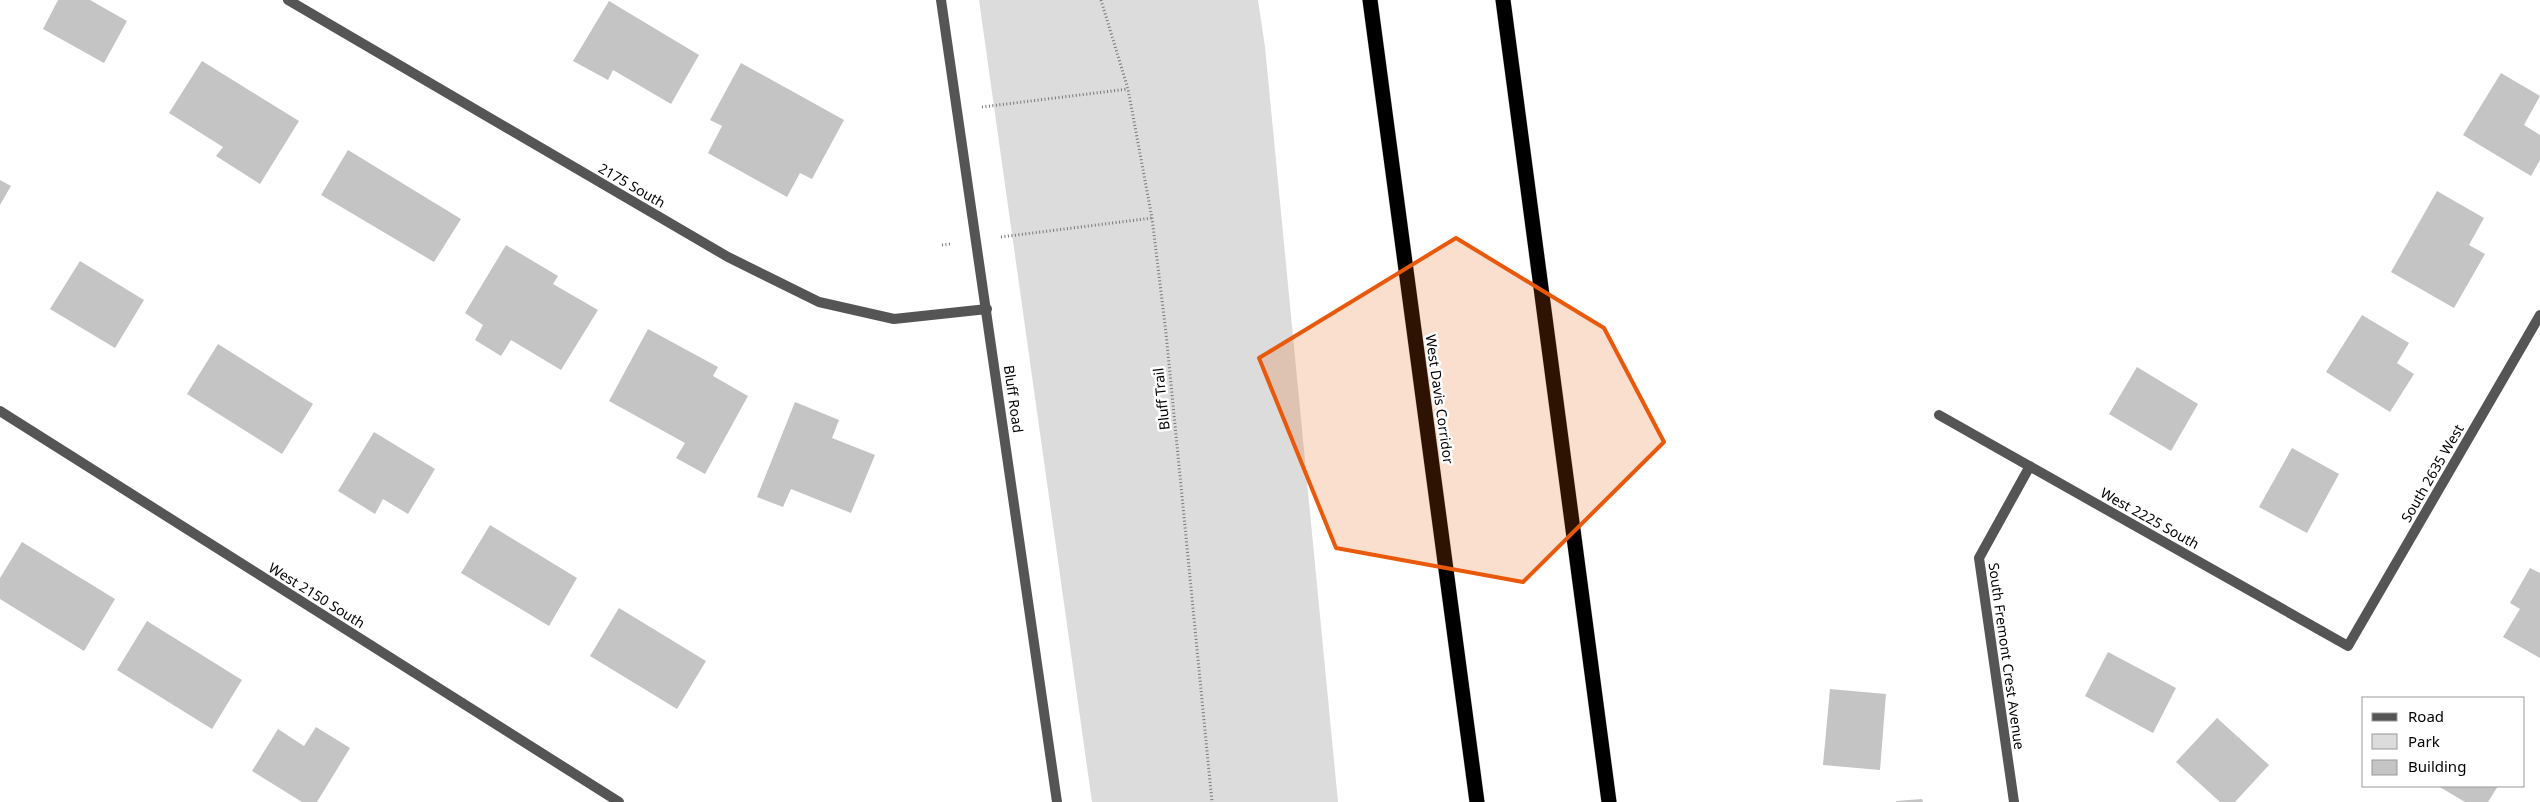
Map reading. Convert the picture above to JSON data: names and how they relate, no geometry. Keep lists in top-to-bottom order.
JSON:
{
  "streets": {
    "highway": ["West Davis Corridor"],
    "street": [
      "2175 South",
      "Bluff Road",
      "South 2635 West",
      "West 2225 South",
      "West 2150 South",
      "South Fremont Crest Avenue"
    ],
    "path": ["Bluff Trail"]
  },
  "crossings": [
    ["2175 South", "Bluff Road"],
    ["South 2635 West", "West 2225 South"],
    ["West 2225 South", "South Fremont Crest Avenue"]
  ],
  "legend": ["Road", "Park", "Building"]
}
